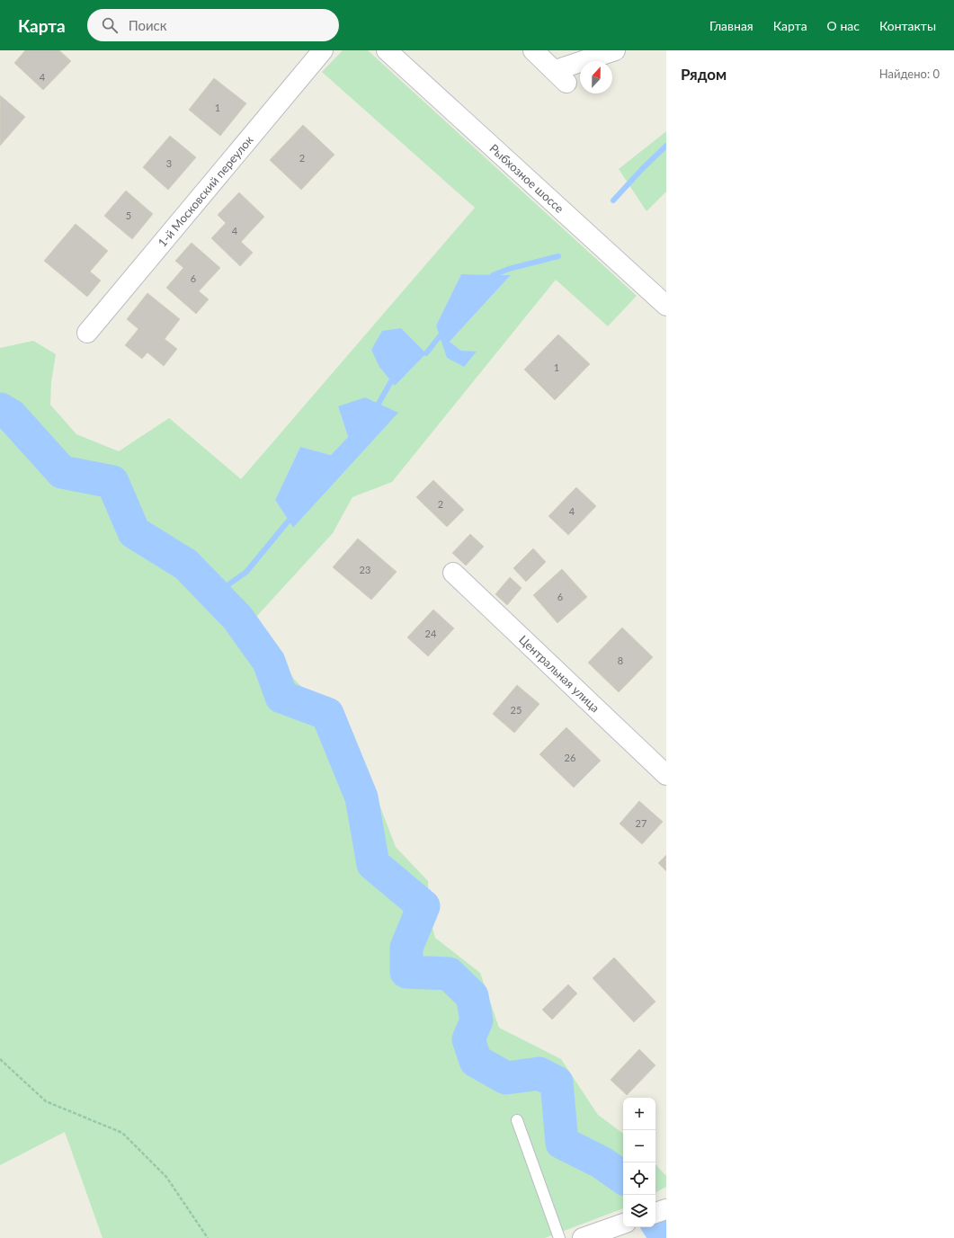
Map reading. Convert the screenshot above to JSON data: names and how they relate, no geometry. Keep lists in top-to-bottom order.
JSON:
{
  "streets": {
    "street": ["Рыбхозное шоссе", "1-й Московский переулок", "Центральная улица"]
  },
  "house_numbers": [
    "4",
    "1",
    "2",
    "3",
    "5",
    "4",
    "6",
    "1",
    "2",
    "4",
    "23",
    "6",
    "24",
    "8",
    "25",
    "26",
    "27"
  ],
  "north": "top",
  "page": {
    "header": "Карта",
    "search": "Поиск",
    "nav": [
      "Главная",
      "Карта",
      "О нас",
      "Контакты"
    ],
    "heading": ["Рядом", "Найдено: 0"],
    "map_buttons": ["+", "−"]
  }
}
